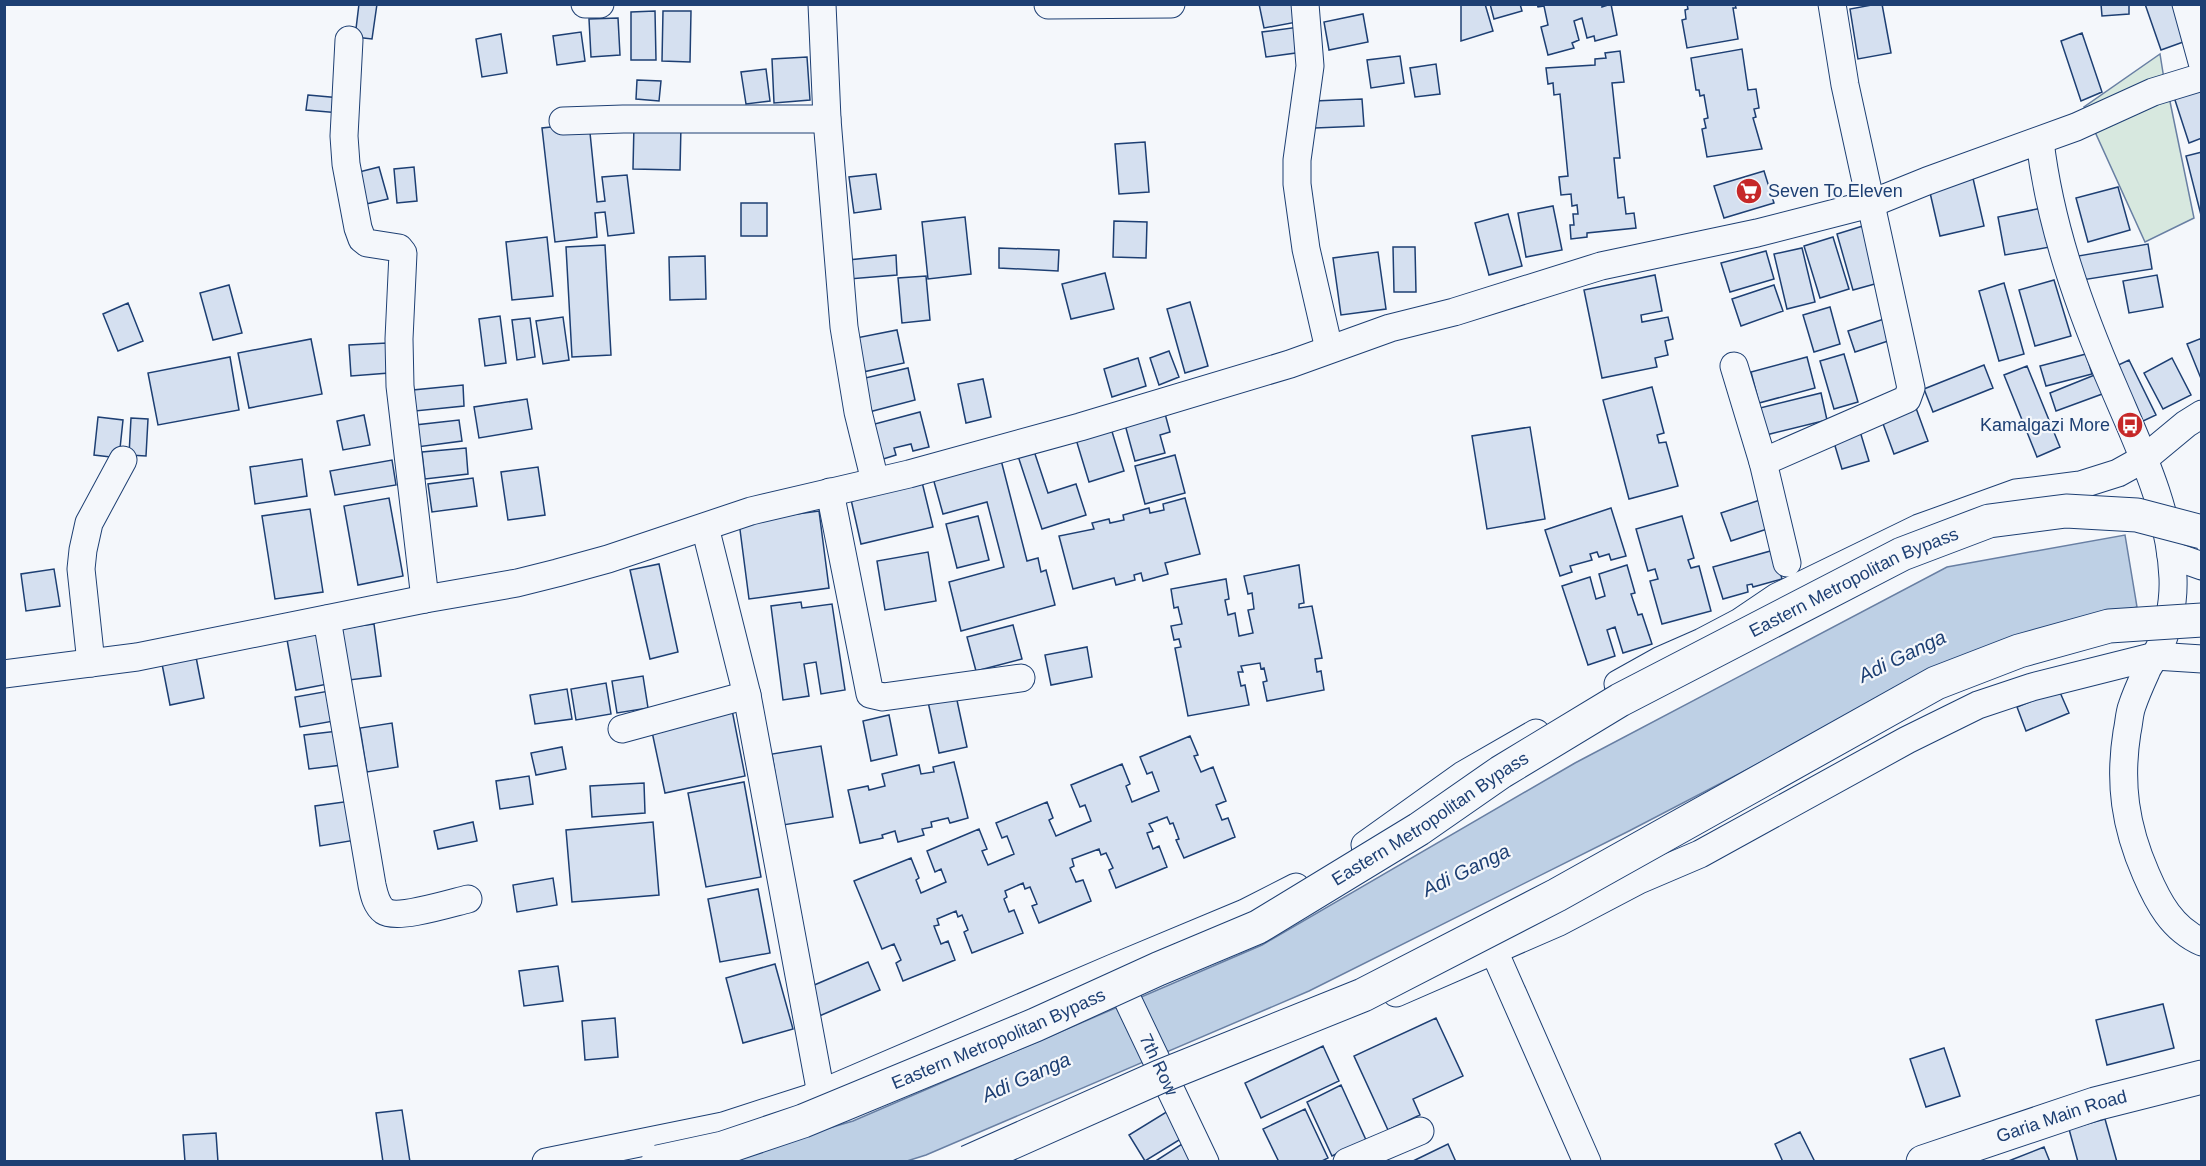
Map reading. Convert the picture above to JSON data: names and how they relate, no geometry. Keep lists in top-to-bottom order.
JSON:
{
  "streets": {
    "main road": ["Eastern Metropolitan Bypass", "Garia Main Road"],
    "street": ["7th Row"]
  },
  "water": ["Adi Ganga"],
  "places": {
    "supermarket": ["Seven To Eleven"],
    "bus stop": ["Kamalgazi More"]
  }
}
